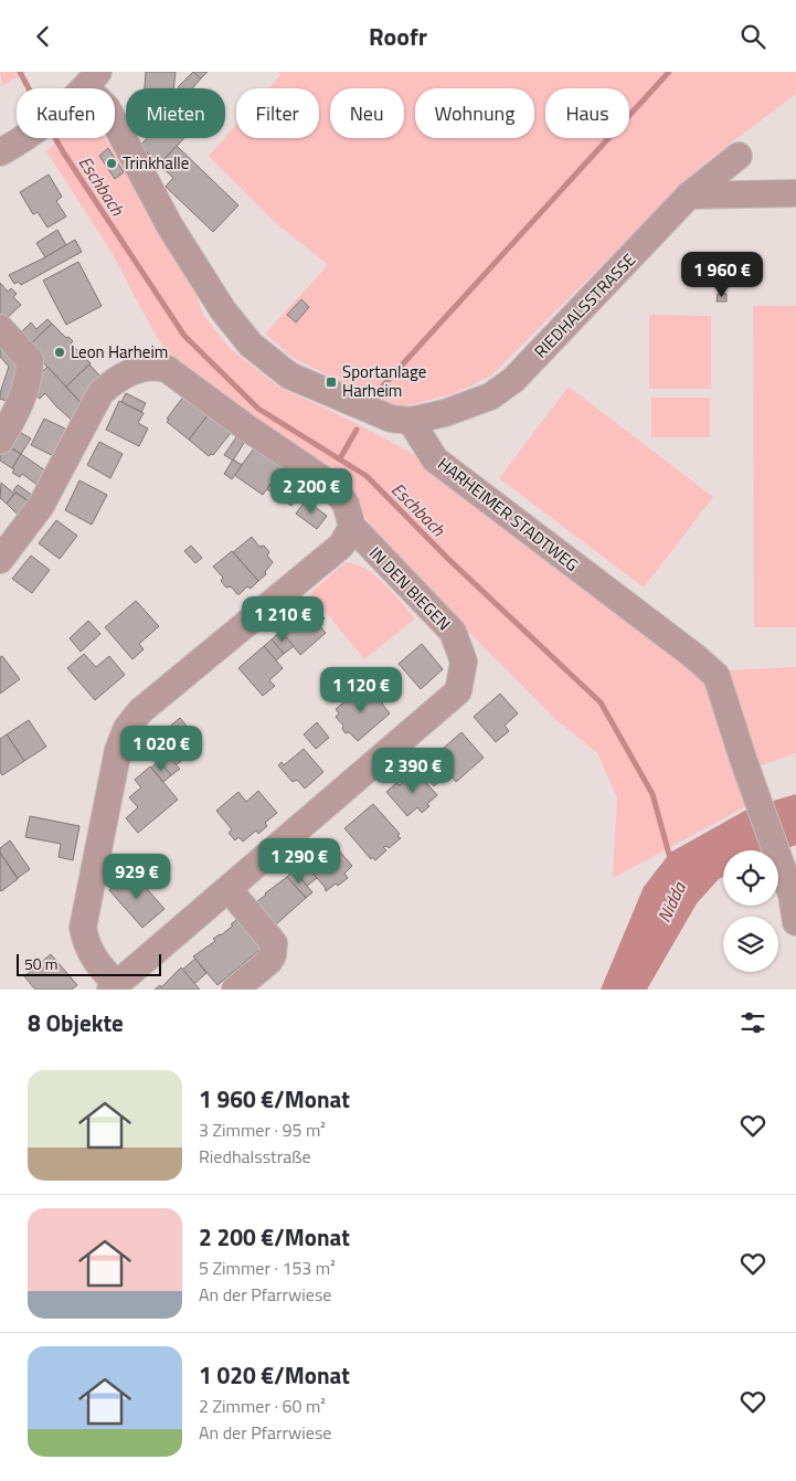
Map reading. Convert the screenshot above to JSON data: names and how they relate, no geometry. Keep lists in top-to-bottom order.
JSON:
{
  "streets": {
    "street": ["RIEDHALSSTRASSE", "HARHEIMER STADTWEG", "IN DEN BIEGEN"]
  },
  "crossings": [
    ["RIEDHALSSTRASSE", "HARHEIMER STADTWEG"]
  ],
  "water": ["Eschbach", "Nidda"],
  "places": {
    "other": ["Trinkhalle", "Leon Harheim"],
    "transit": ["Sportanlage Harheim"]
  },
  "scale_bar": "50 m",
  "page": {
    "header": "Roofr",
    "chip": [
      "Kaufen",
      "Mieten",
      "Filter",
      "Neu",
      "Wohnung",
      "Haus"
    ],
    "price": [
      "1 960 €",
      "2 200 €",
      "1 210 €",
      "1 120 €",
      "1 020 €",
      "2 390 €",
      "1 290 €",
      "929 €"
    ],
    "scale": "50 m",
    "heading": "8 Objekte",
    "list": [
      {
        "name": "1 960 €/Monat",
        "note": "3 Zimmer · 95 m² · Riedhalsstraße"
      },
      {
        "name": "2 200 €/Monat",
        "note": "5 Zimmer · 153 m² · An der Pfarrwiese"
      },
      {
        "name": "1 020 €/Monat",
        "note": "2 Zimmer · 60 m² · An der Pfarrwiese"
      }
    ]
  }
}
